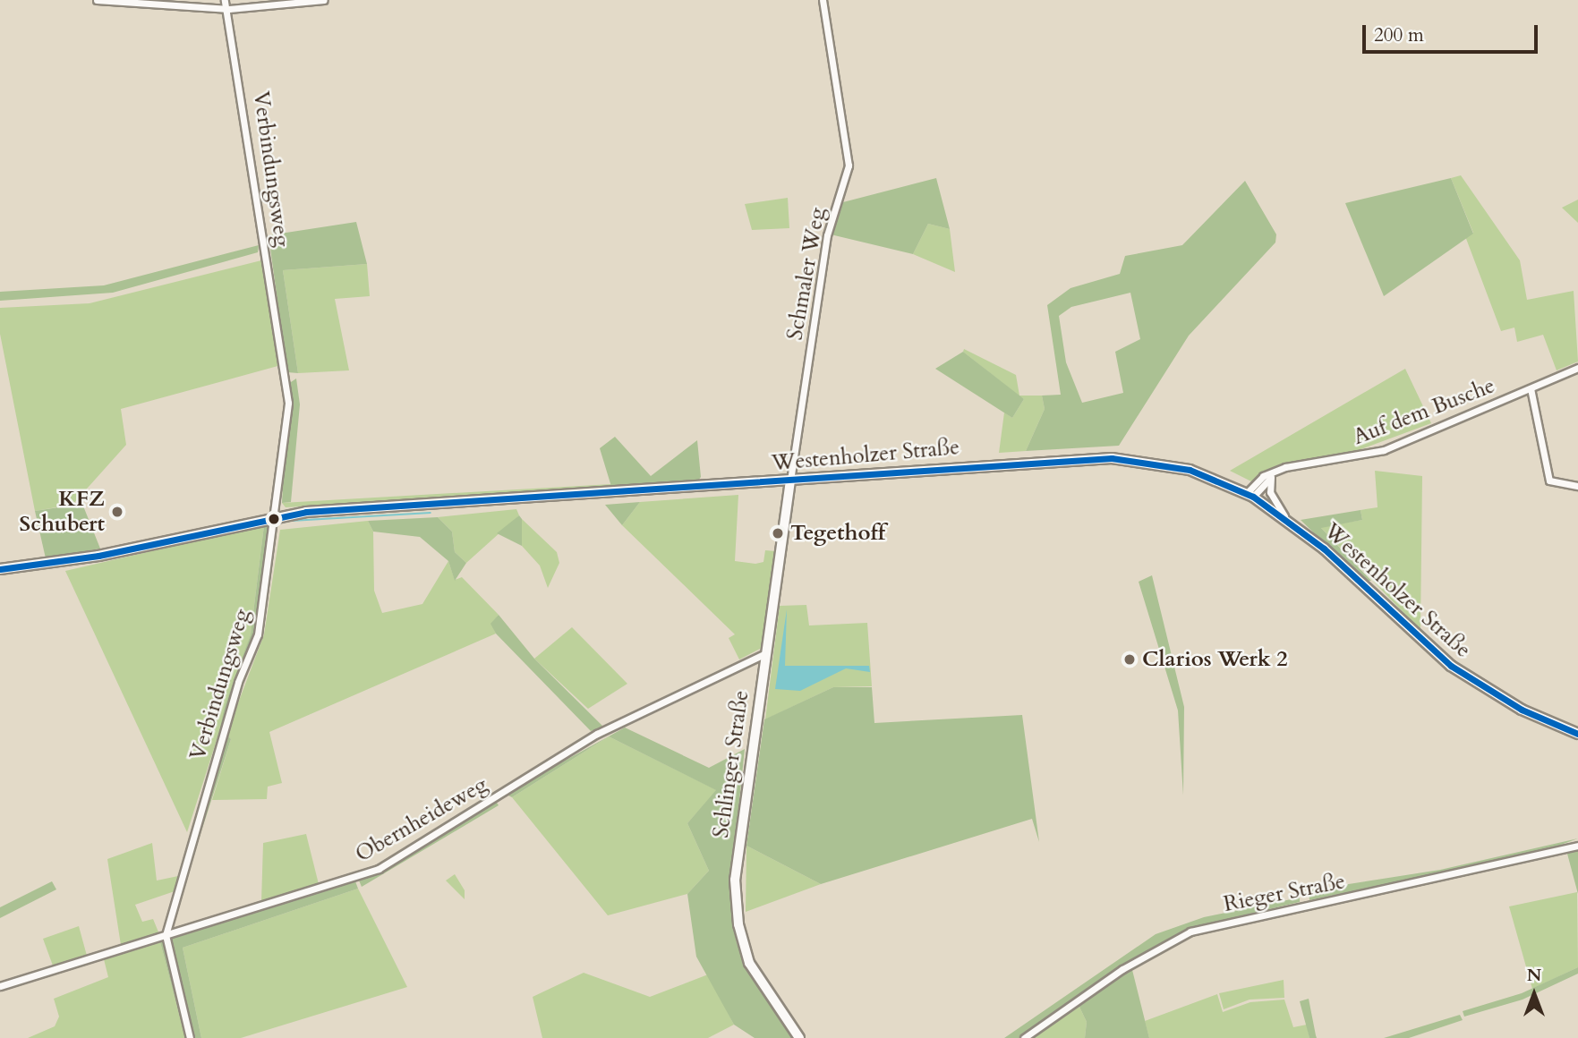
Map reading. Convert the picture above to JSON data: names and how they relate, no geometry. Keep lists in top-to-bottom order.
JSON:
{
  "streets": {
    "main road": ["Westenholzer Straße", "Schlinger Straße"],
    "street": [
      "Verbindungsweg",
      "Schmaler Weg",
      "Auf dem Busche",
      "Obernheideweg",
      "Rieger Straße"
    ]
  },
  "crossings": [
    ["Verbindungsweg", "Westenholzer Straße"],
    ["Verbindungsweg", "Obernheideweg"],
    ["Schmaler Weg", "Westenholzer Straße"],
    ["Schmaler Weg", "Schlinger Straße"],
    ["Westenholzer Straße", "Schlinger Straße"],
    ["Schlinger Straße", "Obernheideweg"]
  ],
  "places": ["KFZ Schubert", "Tegethoff", "Clarios Werk 2"],
  "scale_bar": "200 m",
  "north": "top"
}
